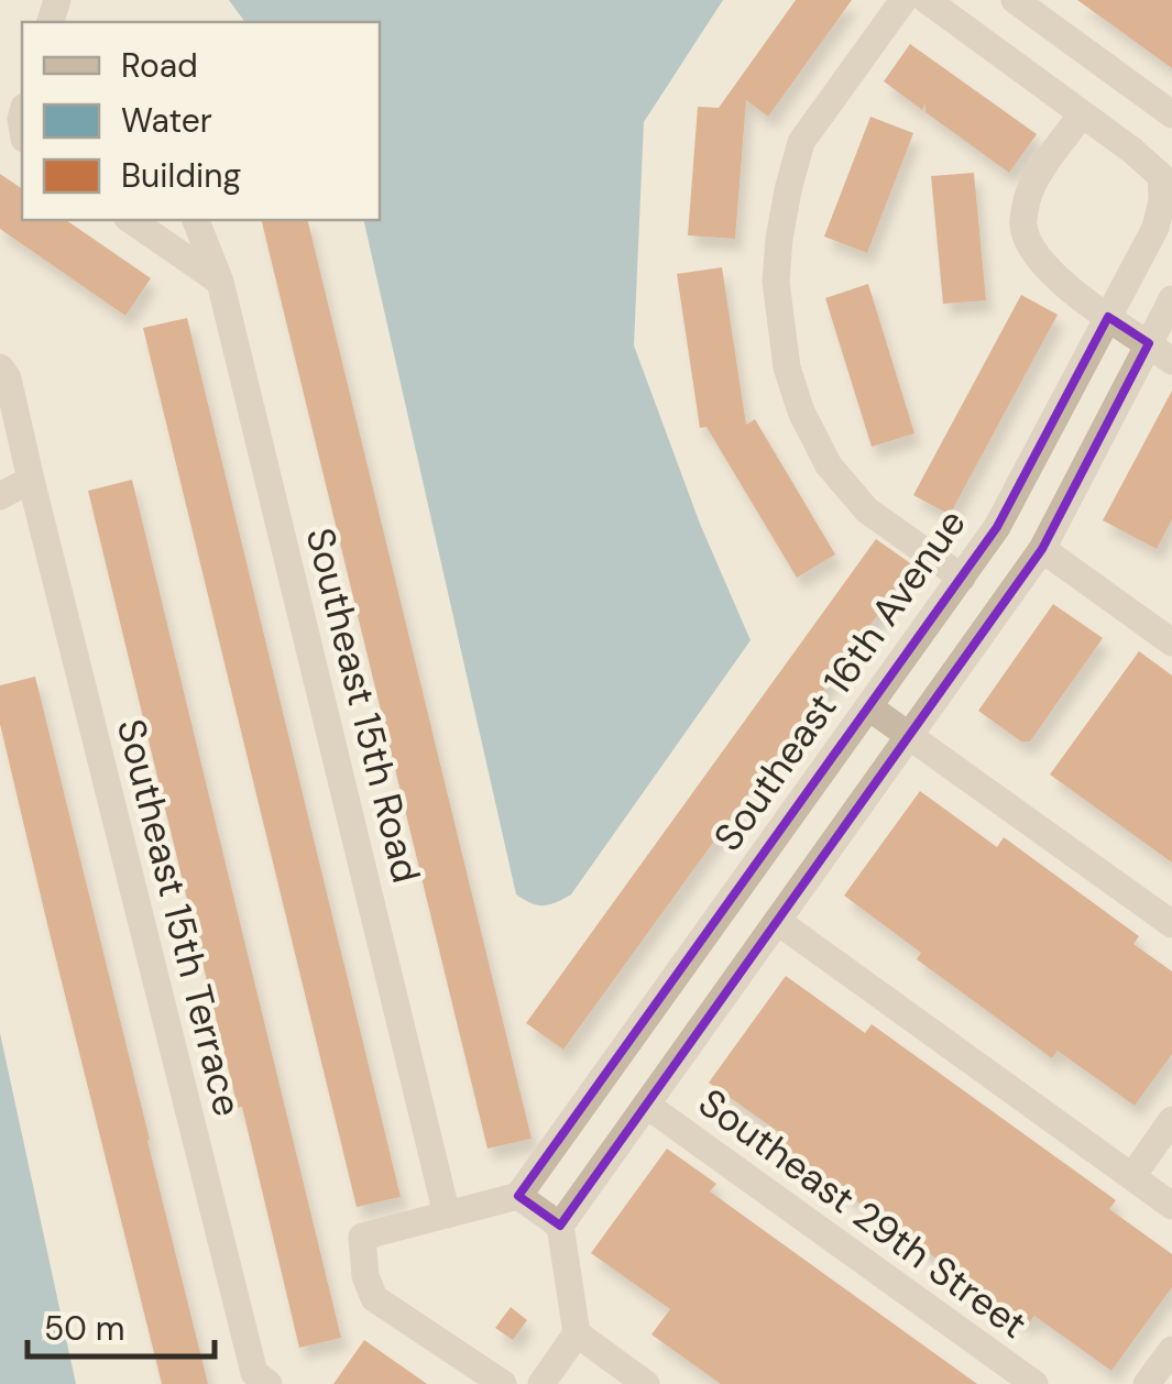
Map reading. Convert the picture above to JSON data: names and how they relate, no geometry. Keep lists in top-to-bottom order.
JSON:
{
  "streets": {
    "street": [
      "Southeast 16th Avenue",
      "Southeast 15th Road",
      "Southeast 15th Terrace",
      "Southeast 29th Street"
    ]
  },
  "legend": ["Road", "Water", "Building"],
  "scale_bar": "50 m"
}
